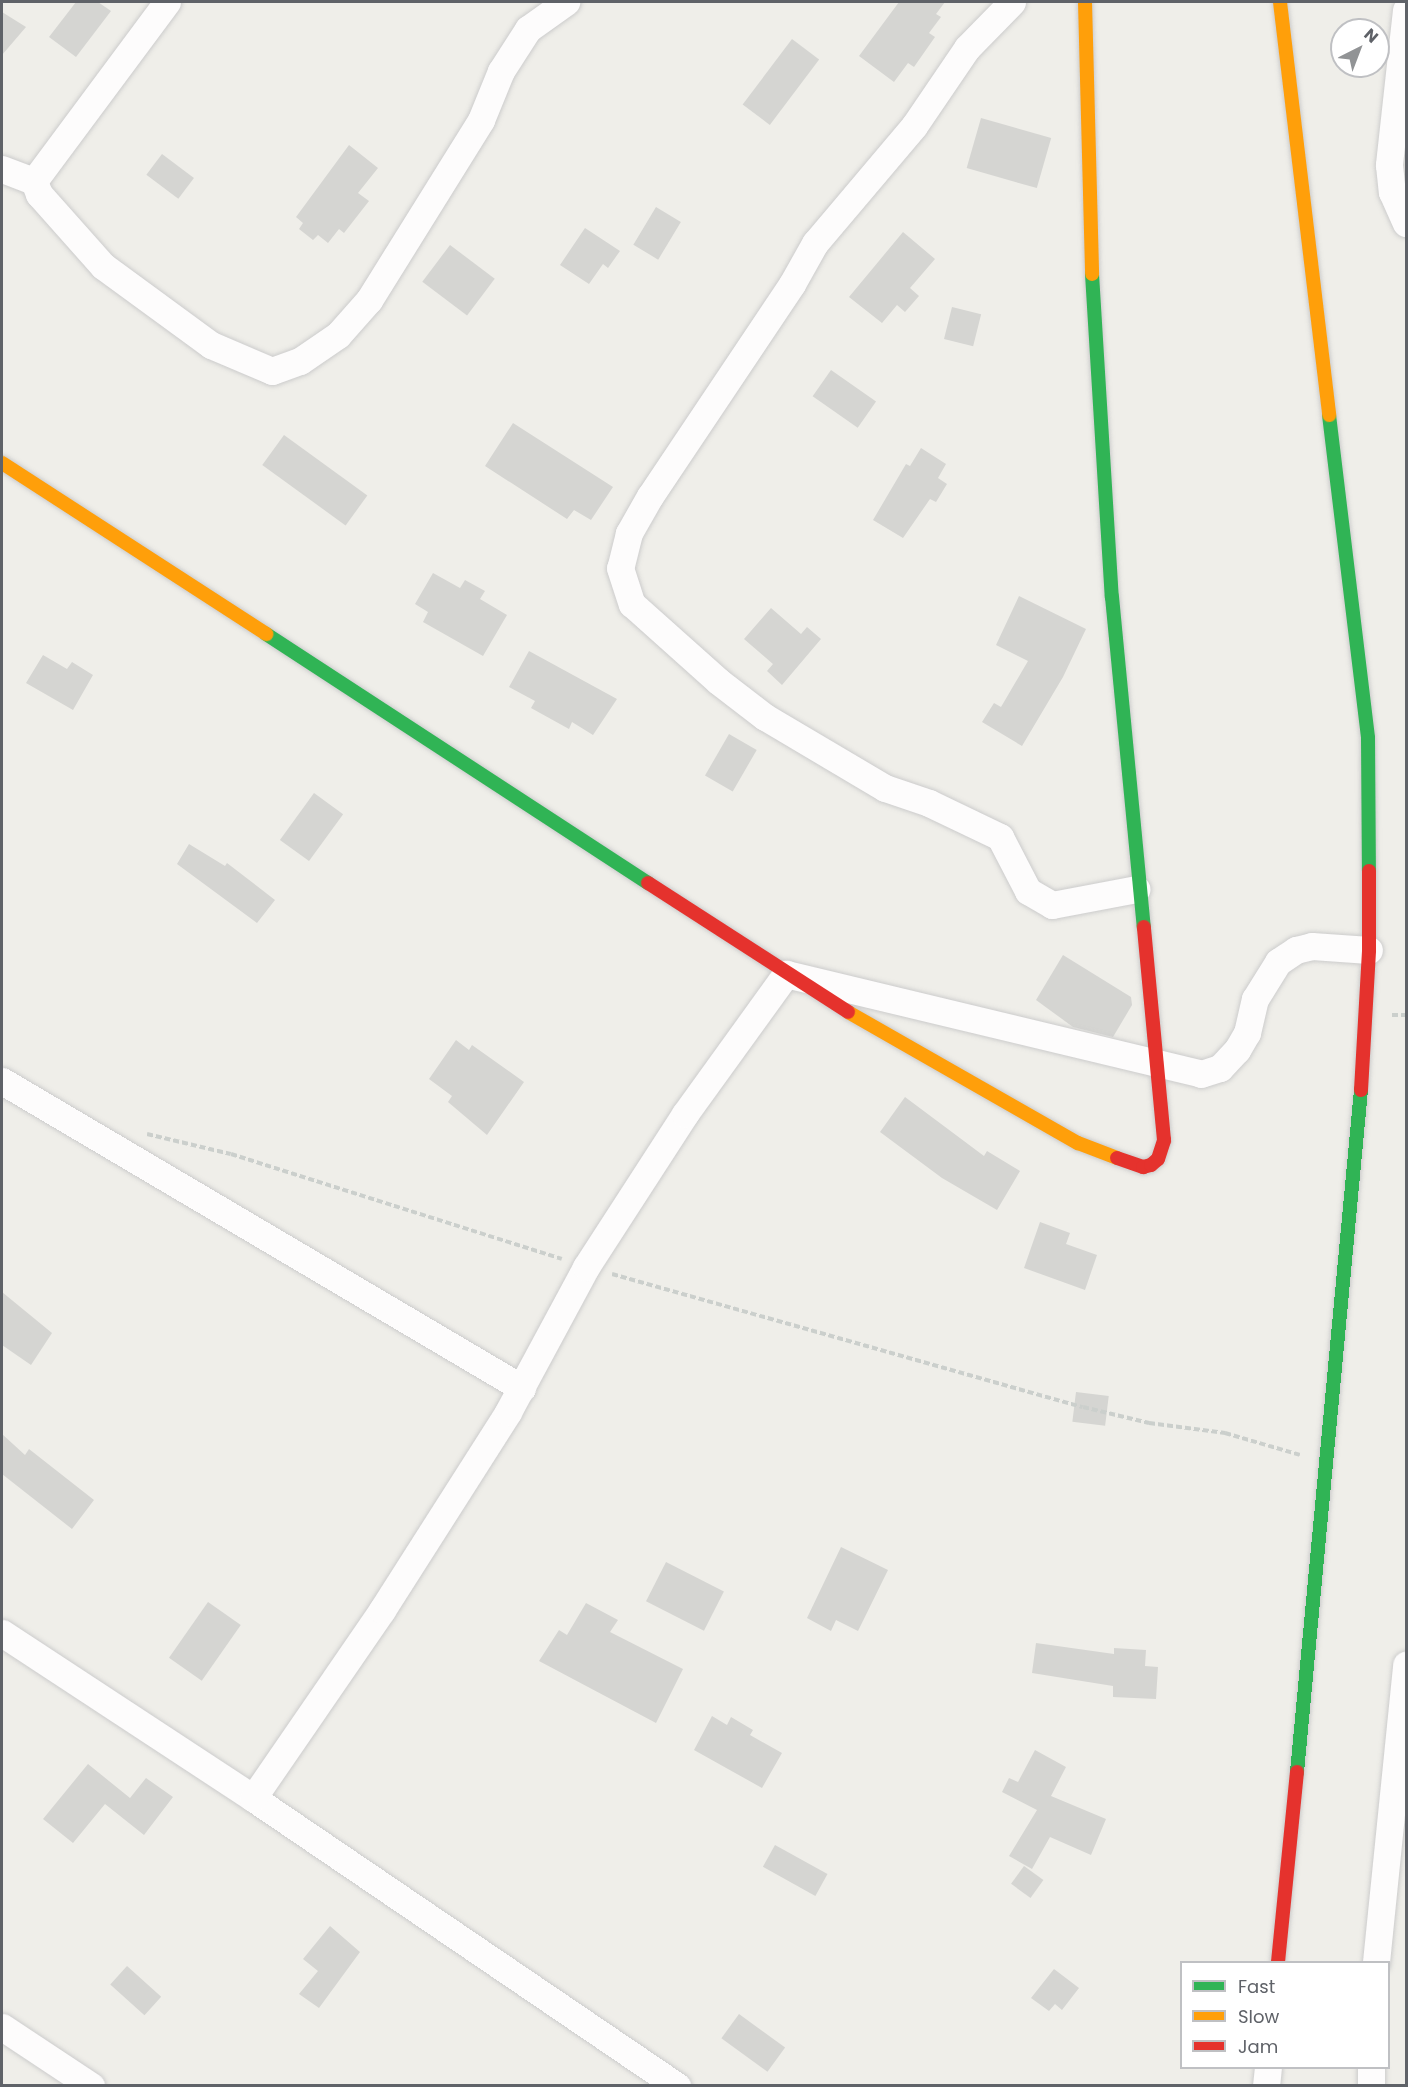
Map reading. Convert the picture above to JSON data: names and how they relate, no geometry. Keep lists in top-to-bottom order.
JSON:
{
  "legend": ["Fast", "Slow", "Jam"],
  "north": "top right"
}
